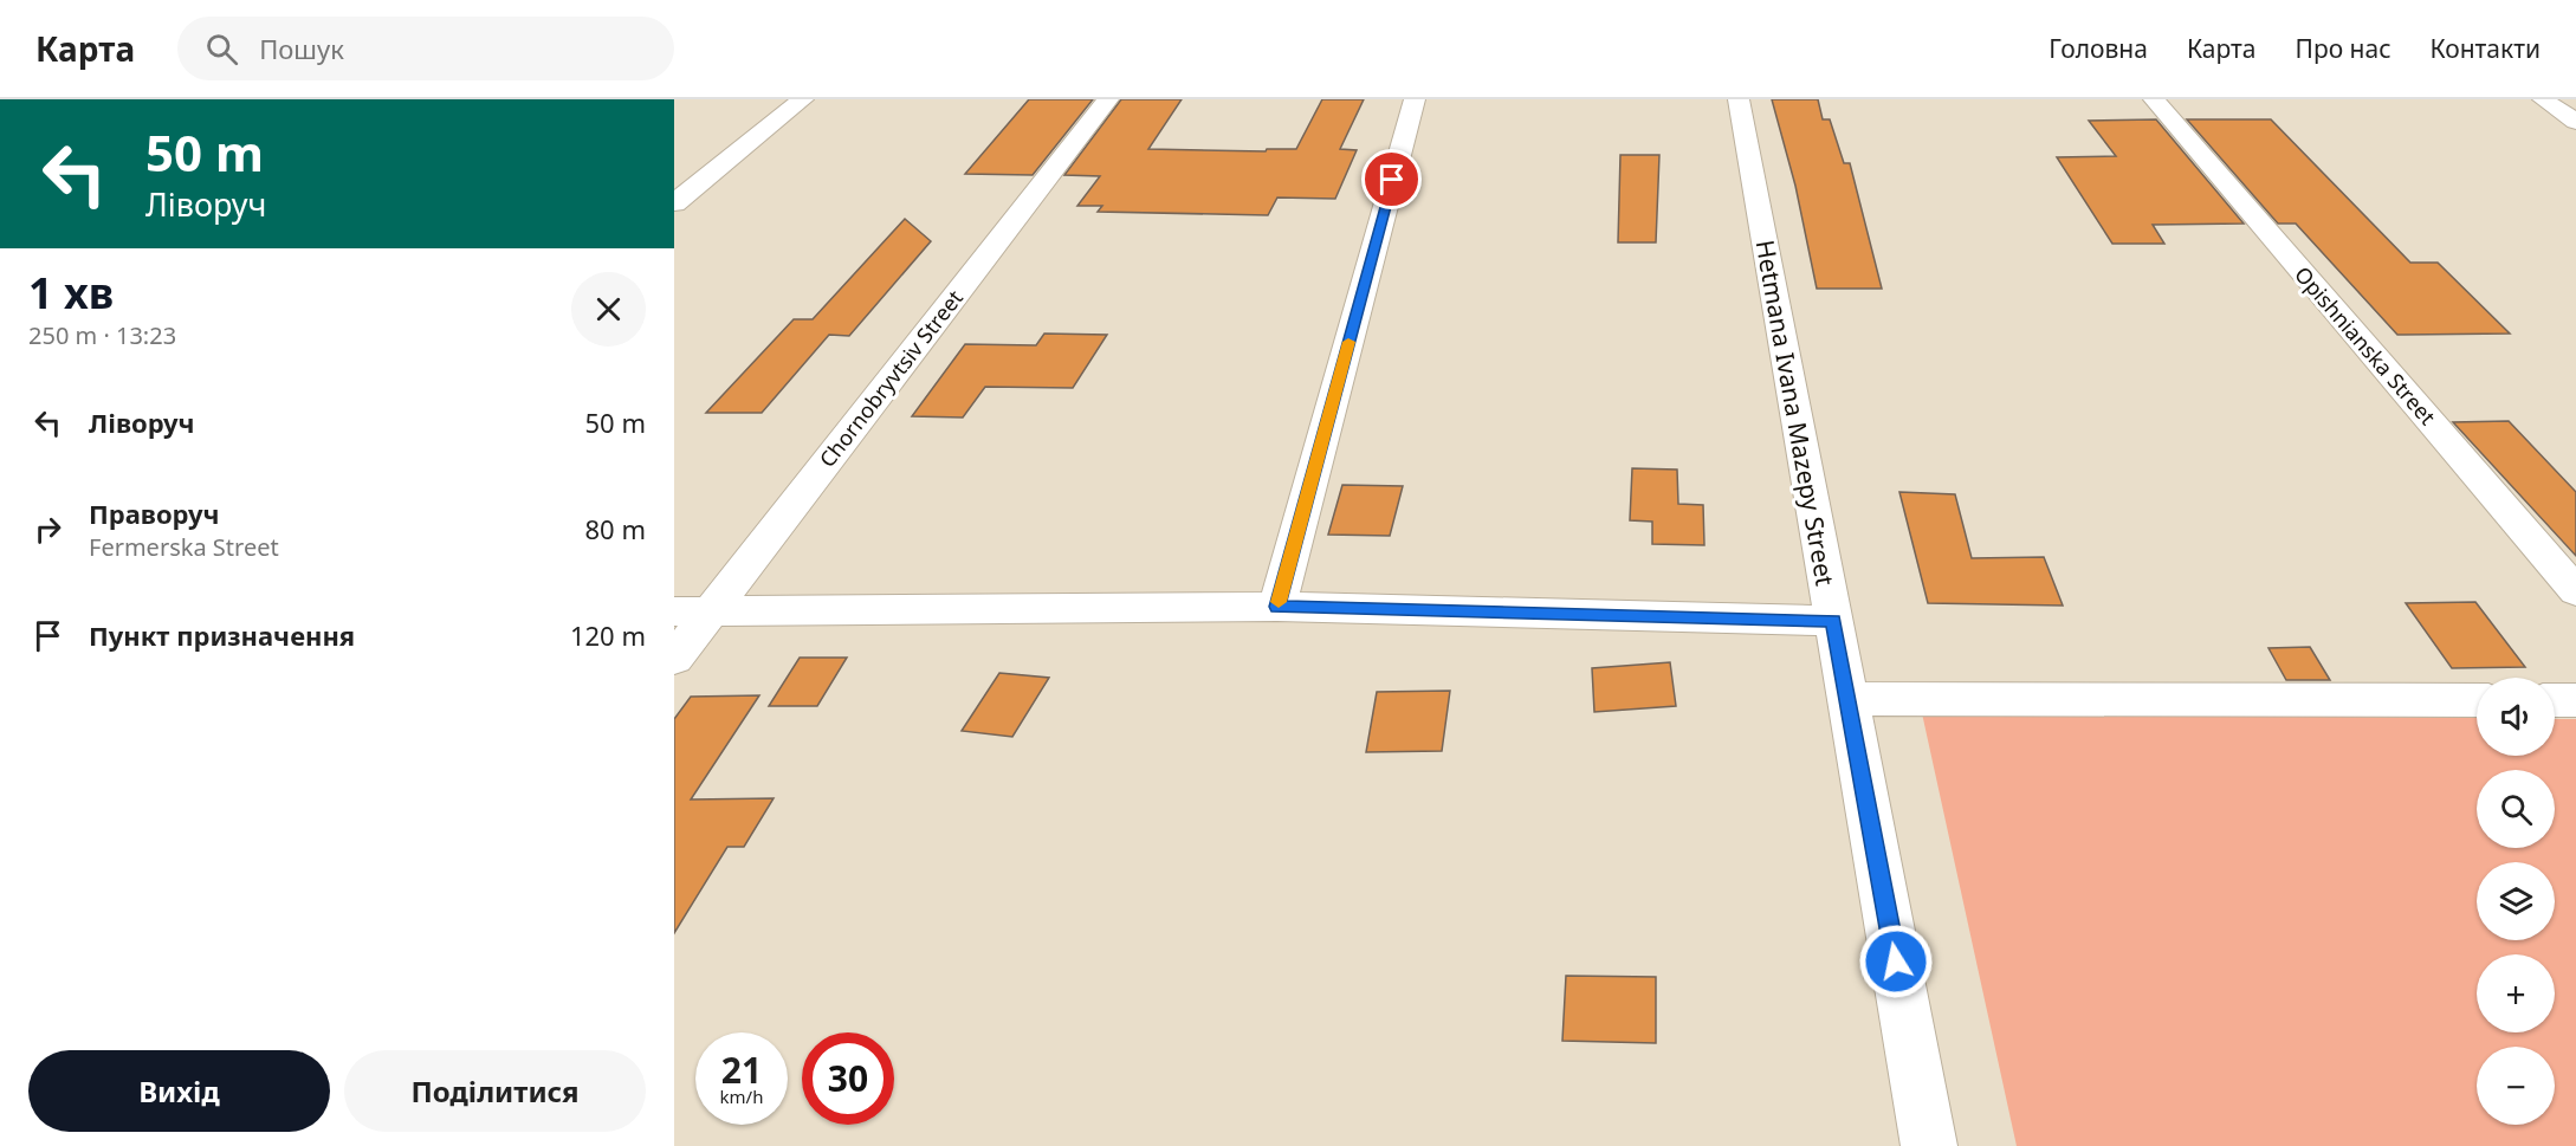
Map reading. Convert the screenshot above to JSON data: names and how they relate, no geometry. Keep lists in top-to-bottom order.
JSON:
{
  "streets": {
    "street": ["Opishnianska Street", "Chornobryvtsiv Street", "Hetmana Ivana Mazepy Street"]
  },
  "page": {
    "header": "Карта",
    "search": "Пошук",
    "nav": [
      "Головна",
      "Карта",
      "Про нас",
      "Контакти"
    ],
    "turn": ["50 m", "Ліворуч"],
    "heading": ["1 хв", "250 m · 13:23"],
    "list": [
      {
        "name": "Ліворуч",
        "value": "50 m"
      },
      {
        "name": "Праворуч",
        "note": "Fermerska Street",
        "value": "80 m"
      },
      {
        "name": "Пункт призначення",
        "value": "120 m"
      }
    ],
    "map_buttons": ["+", "−"],
    "speed": "21 km/h",
    "limit": "30",
    "buttons": ["Вихід", "Поділитися"]
  }
}
